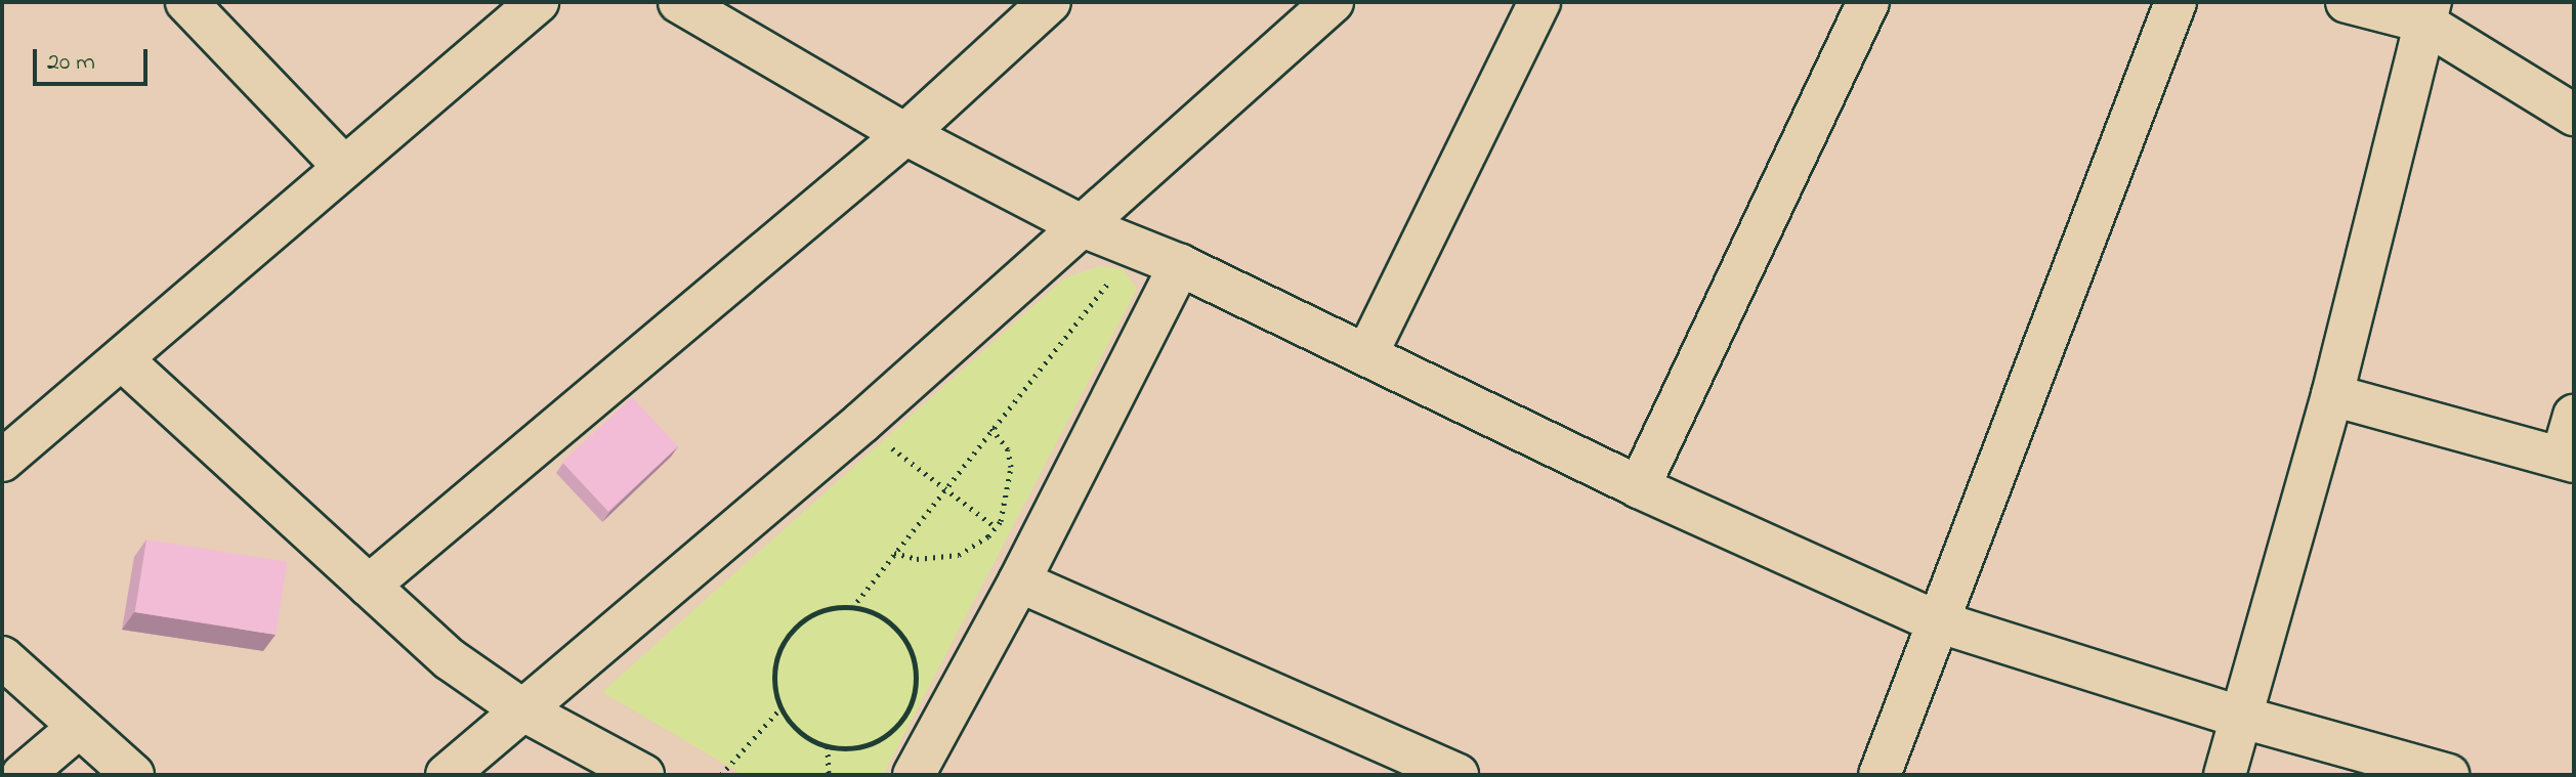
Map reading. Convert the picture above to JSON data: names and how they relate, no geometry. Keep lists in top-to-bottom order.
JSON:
{
  "scale_bar": "20 m"
}
